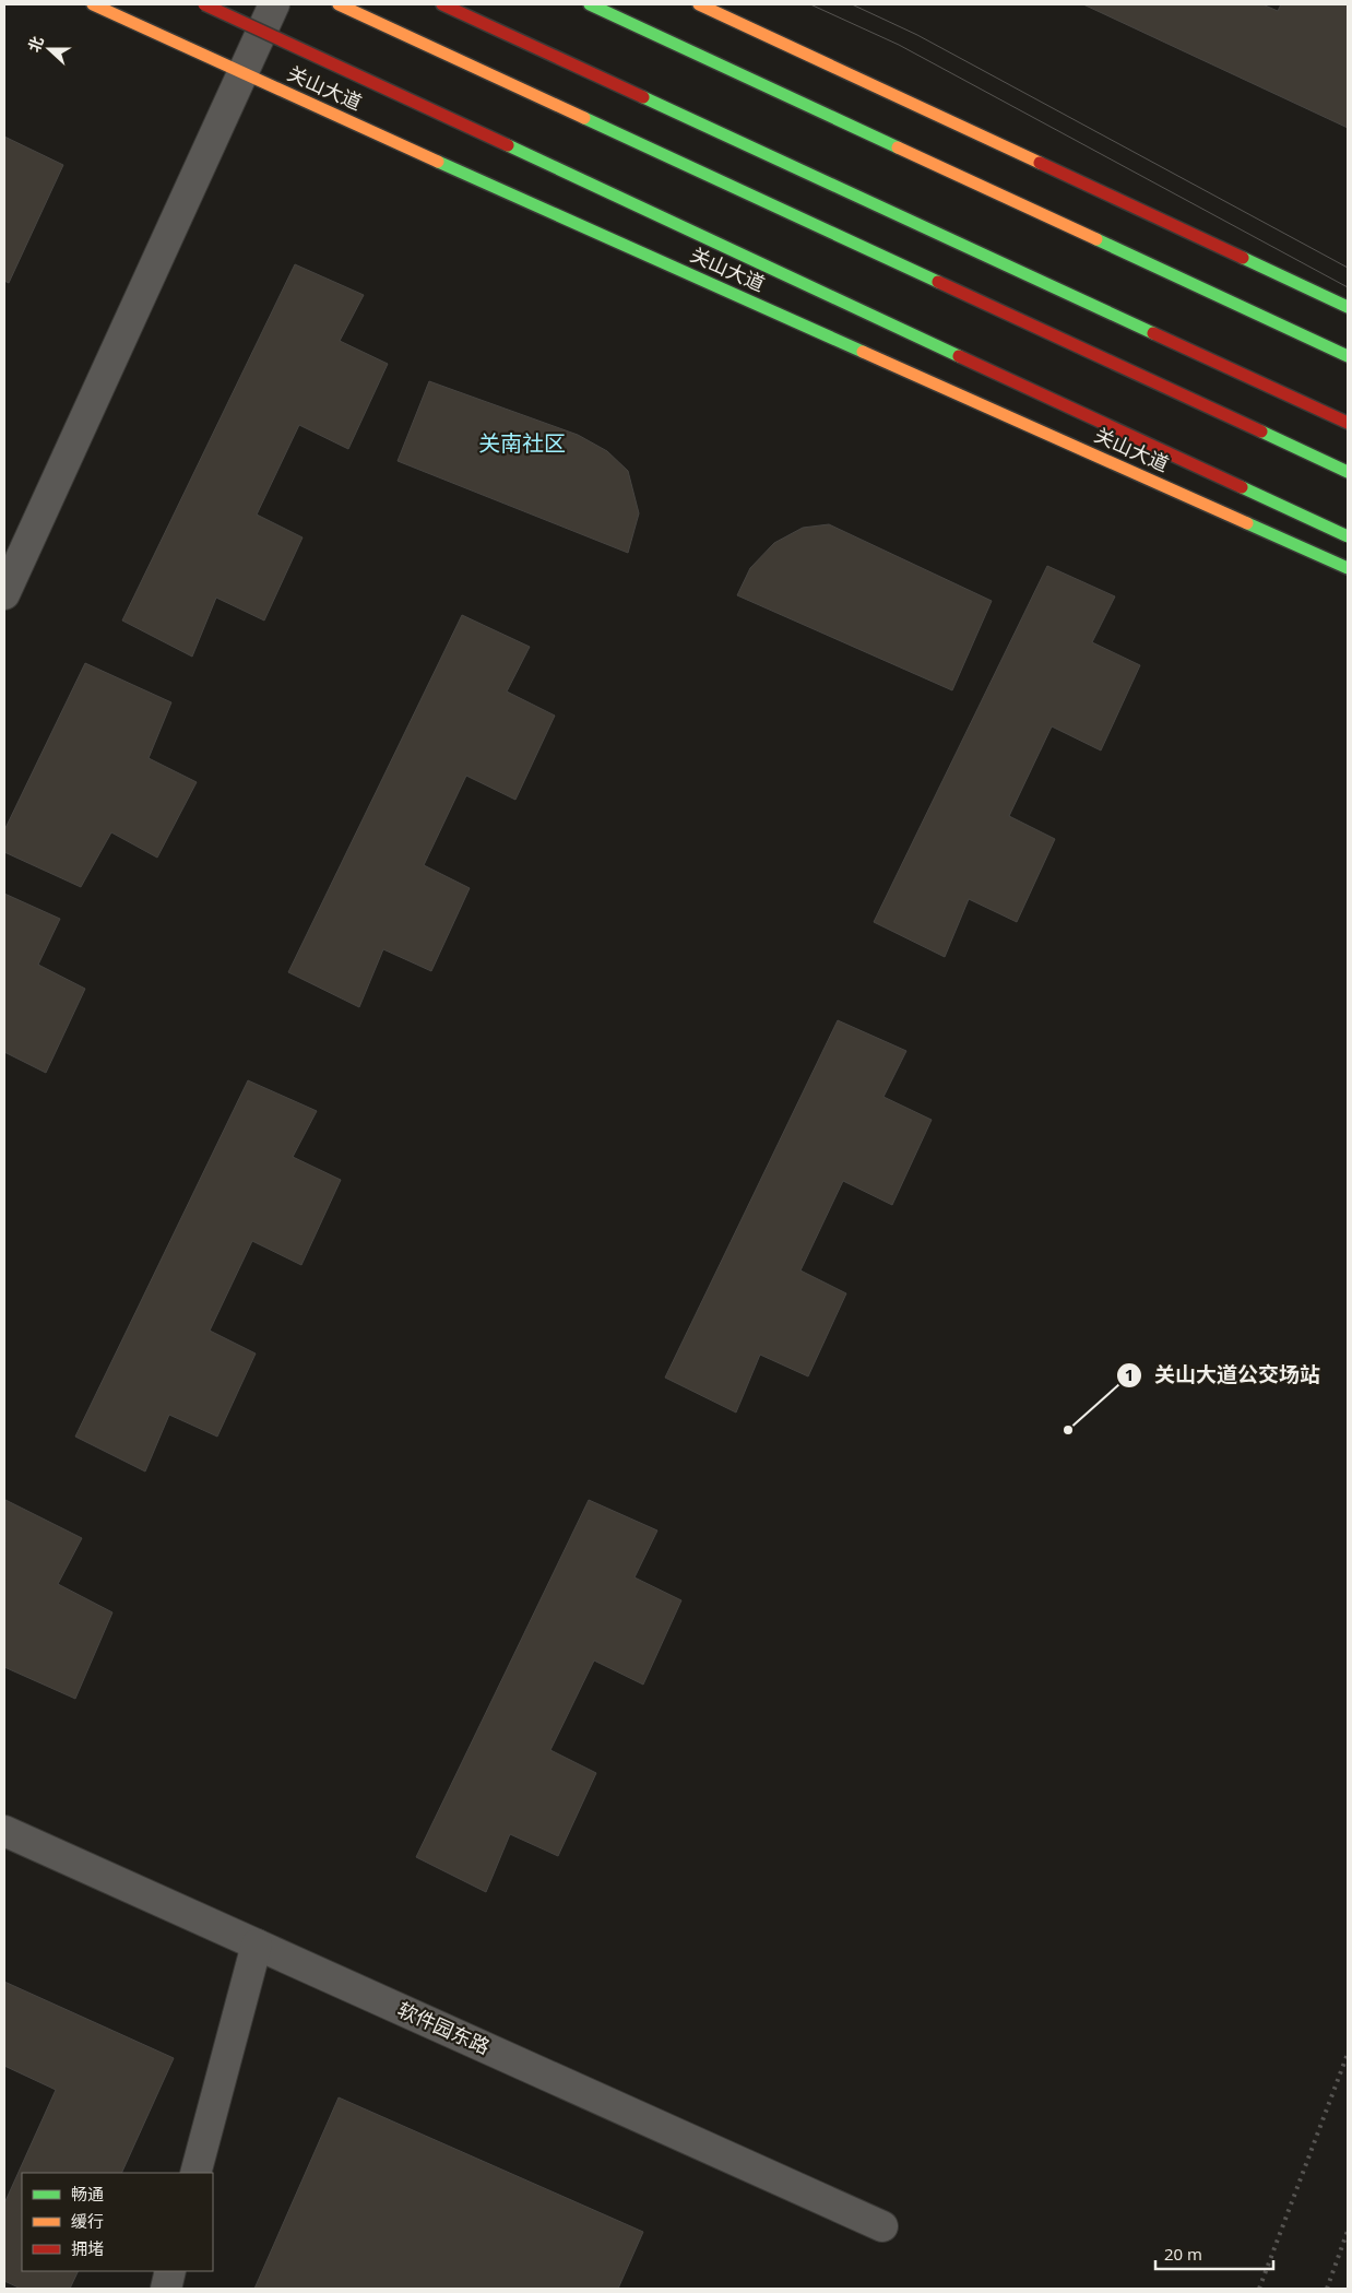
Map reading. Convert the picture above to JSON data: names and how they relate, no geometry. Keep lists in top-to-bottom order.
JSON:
{
  "streets": {
    "main road": ["关山大道"],
    "street": ["软件园东路"]
  },
  "districts": ["关南社区"],
  "places": ["关山大道公交场站"],
  "legend": ["畅通", "缓行", "拥堵"],
  "scale_bar": "20 m",
  "north": "left"
}
